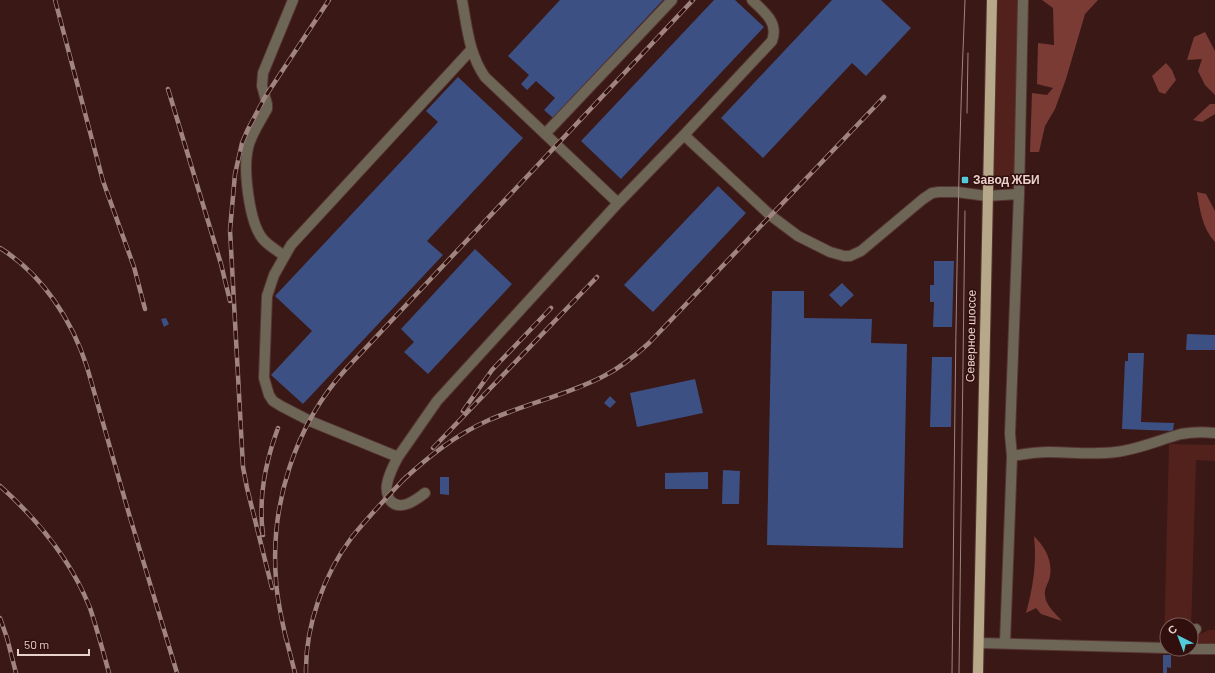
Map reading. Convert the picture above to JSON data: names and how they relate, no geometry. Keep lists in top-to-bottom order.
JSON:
{
  "streets": {
    "main road": ["Северное шоссе"]
  },
  "places": {
    "transit": ["Завод ЖБИ"]
  },
  "scale_bar": "50 m",
  "north": "top left"
}
